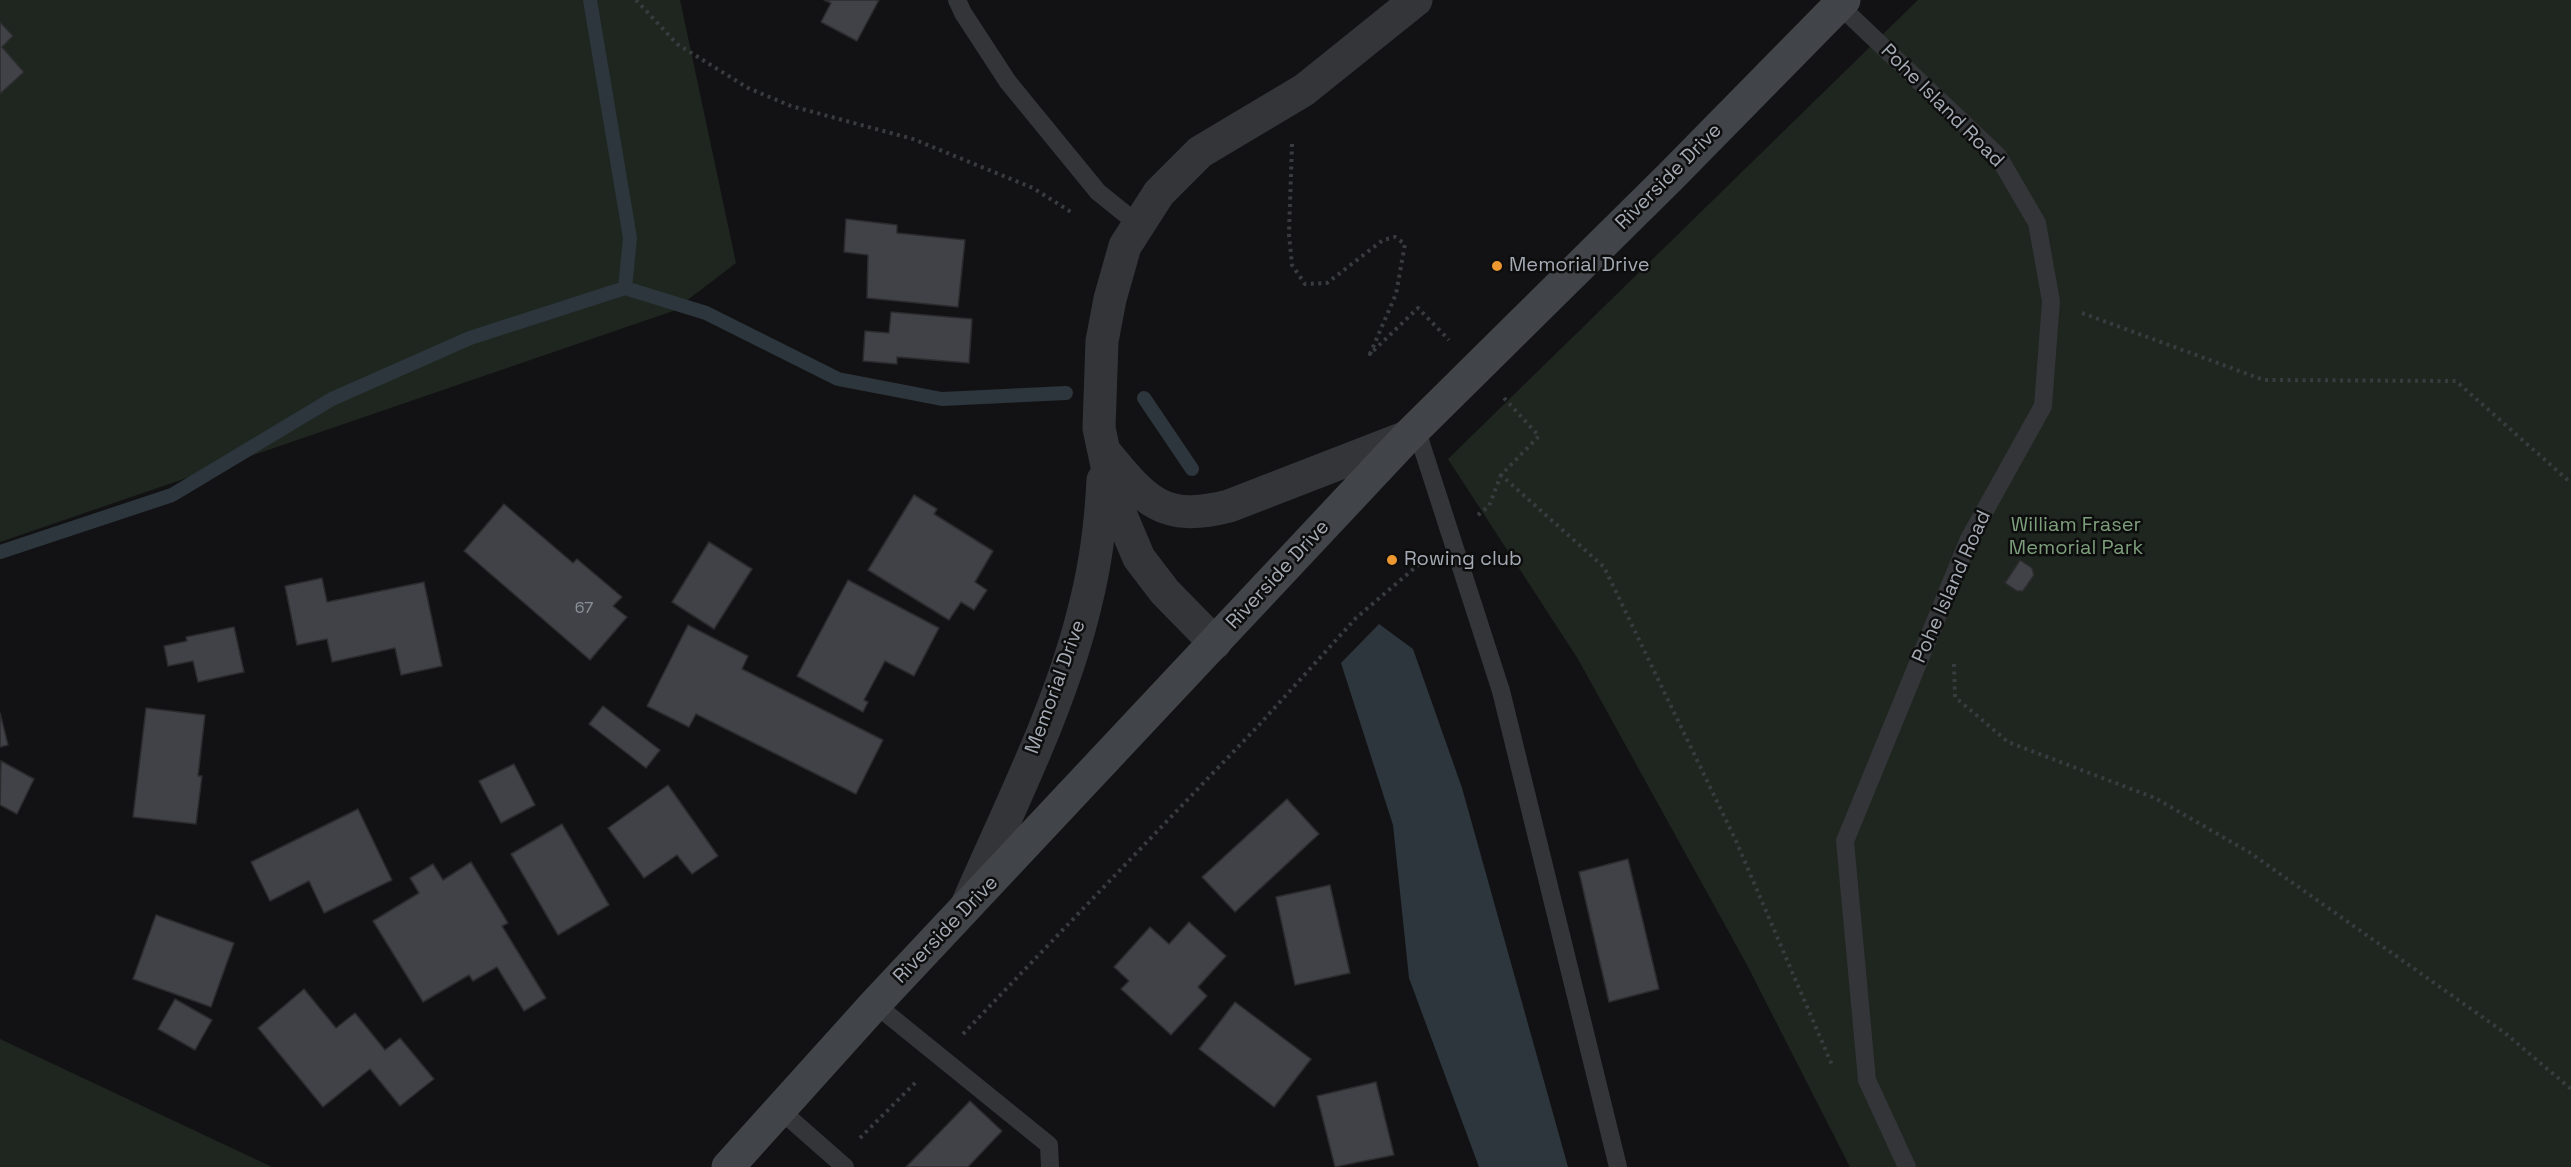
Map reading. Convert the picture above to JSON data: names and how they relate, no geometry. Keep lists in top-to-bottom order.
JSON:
{
  "streets": {
    "main road": ["Riverside Drive"],
    "street": ["Memorial Drive"],
    "lane": ["Pohe Island Road"]
  },
  "crossings": [
    ["Pohe Island Road", "Riverside Drive"],
    ["Riverside Drive", "Memorial Drive"]
  ],
  "parks": ["William Fraser Memorial Park"],
  "places": ["Memorial Drive", "Rowing club"],
  "house_numbers": ["67"]
}
